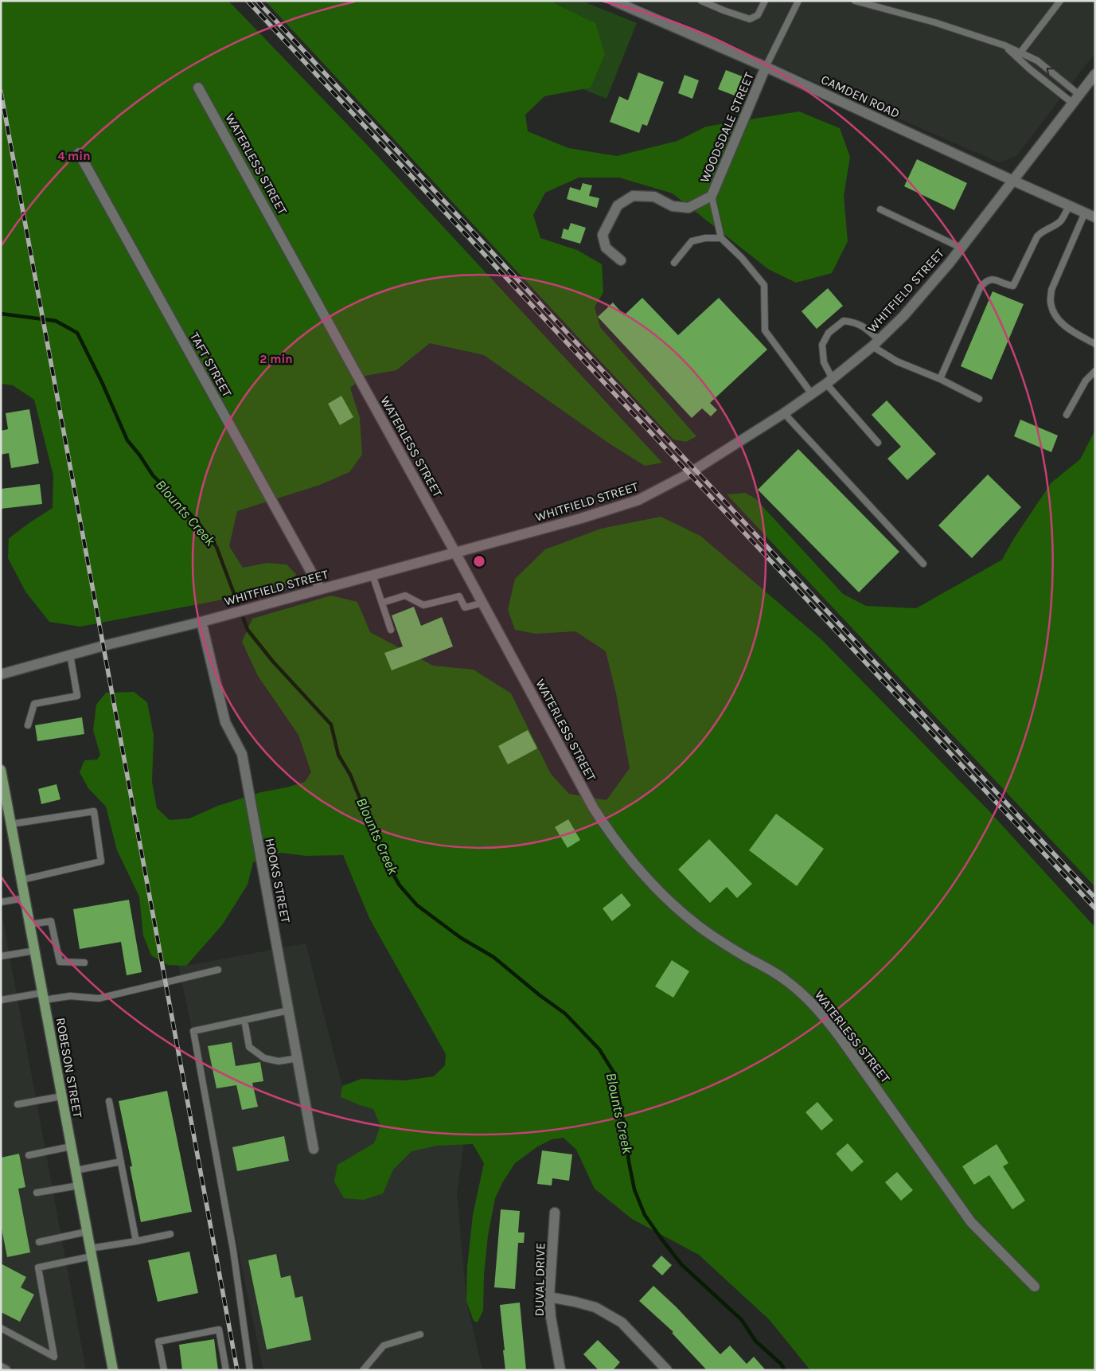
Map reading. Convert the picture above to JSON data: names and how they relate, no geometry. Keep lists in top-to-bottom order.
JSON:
{
  "streets": {
    "main road": ["ROBESON STREET"],
    "street": [
      "CAMDEN ROAD",
      "WOODSDALE STREET",
      "WATERLESS STREET",
      "WHITFIELD STREET",
      "TAFT STREET",
      "HOOKS STREET",
      "DUVAL DRIVE"
    ]
  },
  "crossings": [
    ["CAMDEN ROAD", "WOODSDALE STREET"],
    ["CAMDEN ROAD", "WHITFIELD STREET"],
    ["WATERLESS STREET", "WHITFIELD STREET"],
    ["WHITFIELD STREET", "TAFT STREET"],
    ["WHITFIELD STREET", "HOOKS STREET"]
  ],
  "water": ["Blounts Creek"],
  "rings": ["4 min", "2 min"]
}
